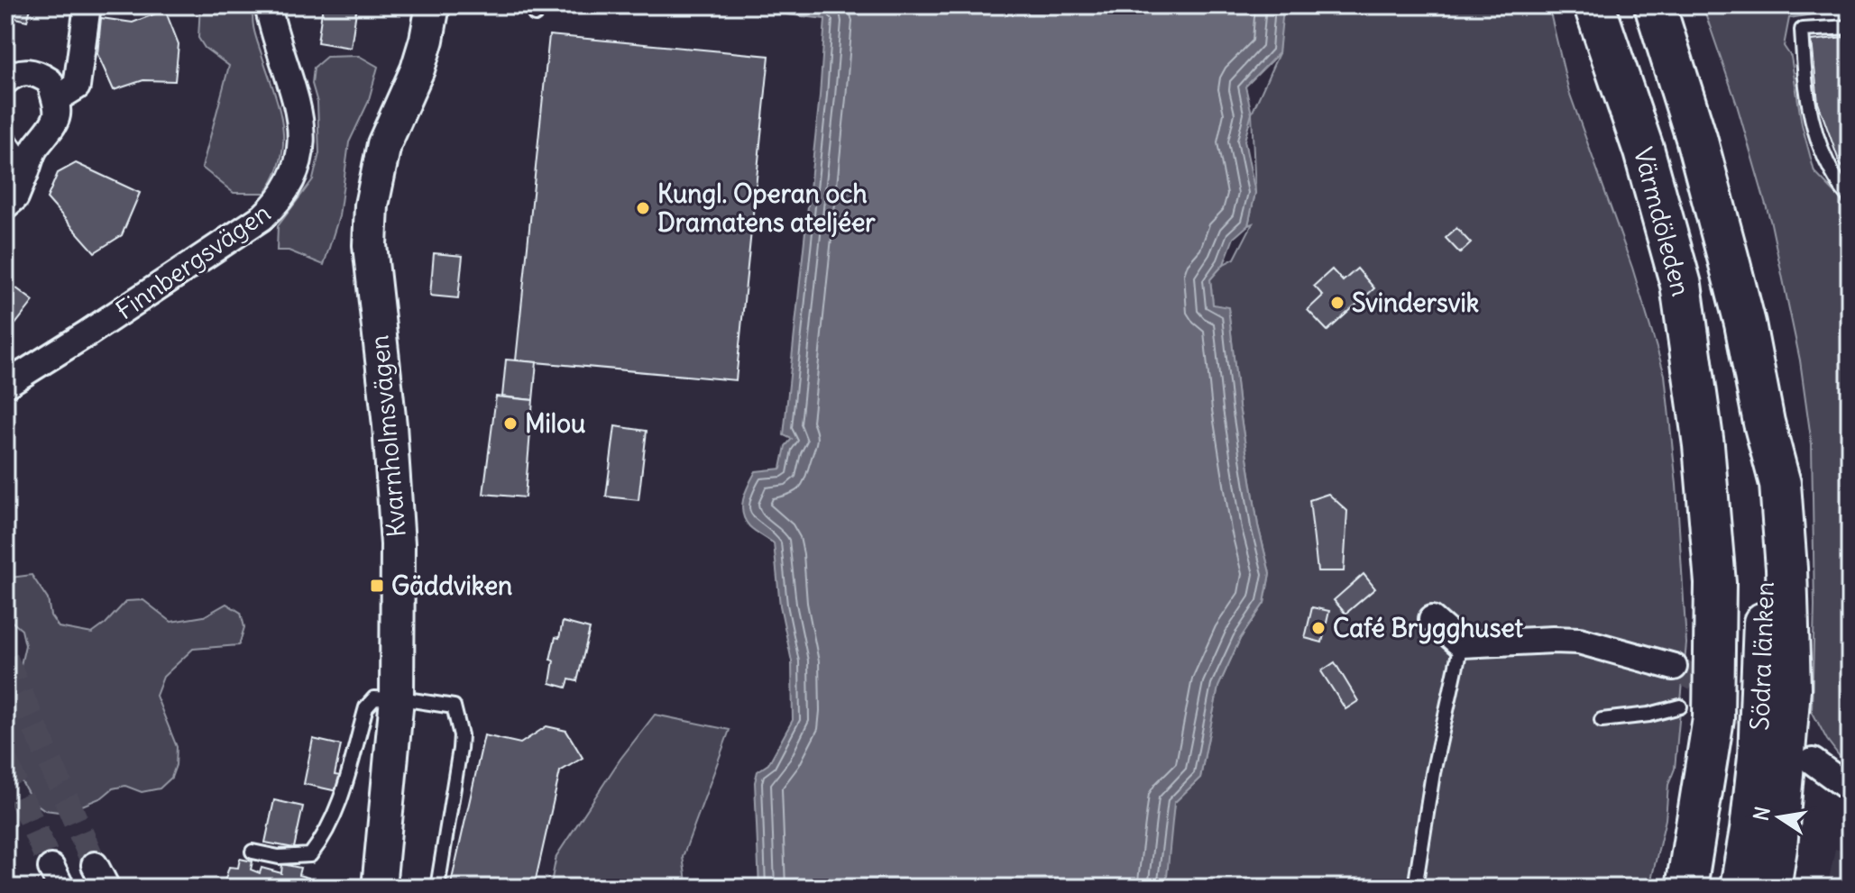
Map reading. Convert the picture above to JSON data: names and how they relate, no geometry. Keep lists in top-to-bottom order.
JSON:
{
  "streets": {
    "highway": ["Värmdöleden", "Södra länken"],
    "street": ["Finnbergsvägen", "Kvarnholmsvägen"]
  },
  "places": {
    "other": [
      "Kungl. Operan och Dramatens ateljéer",
      "Svindersvik",
      "Milou",
      "Café Brygghuset"
    ],
    "transit": ["Gäddviken"]
  },
  "north": "left"
}
